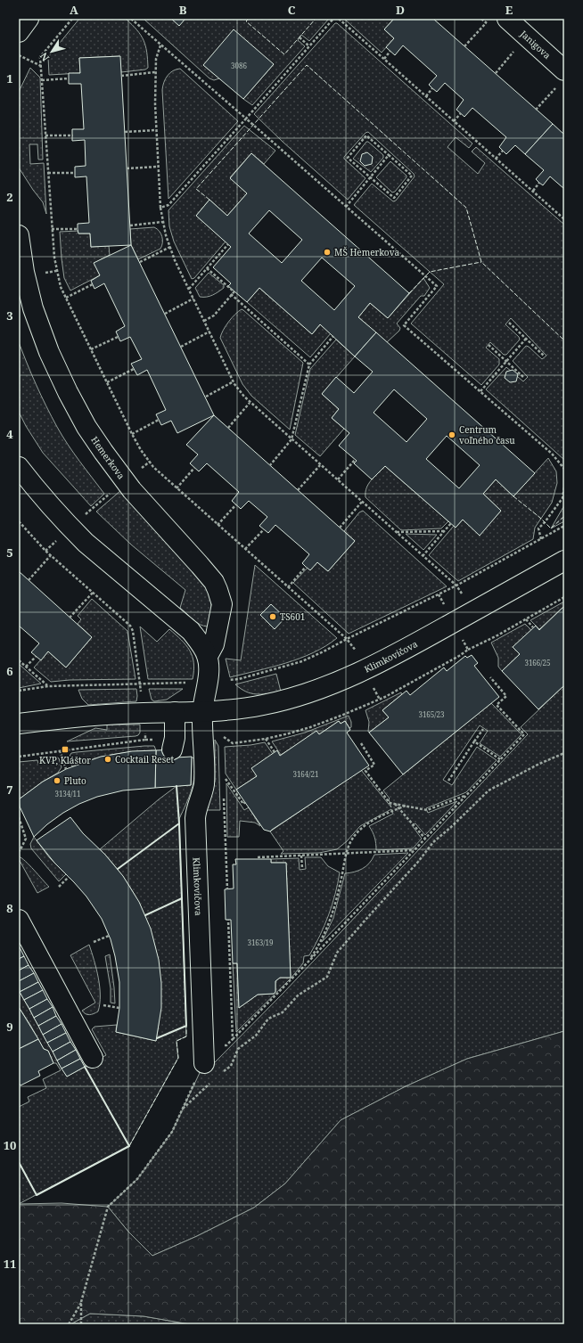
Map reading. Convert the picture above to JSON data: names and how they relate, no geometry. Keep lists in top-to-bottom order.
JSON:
{
  "streets": {
    "street": ["Janigova", "Hemerkova", "Klimkovičova"]
  },
  "crossings": [
    ["Hemerkova", "Klimkovičova"]
  ],
  "places": {
    "other": [
      "MŠ Hemerkova",
      "Centrum voľného času",
      "TS601",
      "Cocktail Reset",
      "Pluto"
    ],
    "transit": ["KVP, Kláštor"]
  },
  "house_numbers": [
    "3086",
    "3166/25",
    "3165/23",
    "3164/21",
    "3134/11",
    "3163/19"
  ],
  "north": "bottom left",
  "grid": {
    "columns": [
      "A",
      "B",
      "C",
      "D",
      "E"
    ],
    "rows": [
      "1",
      "2",
      "3",
      "4",
      "5",
      "6",
      "7",
      "8",
      "9",
      "10",
      "11"
    ]
  }
}
